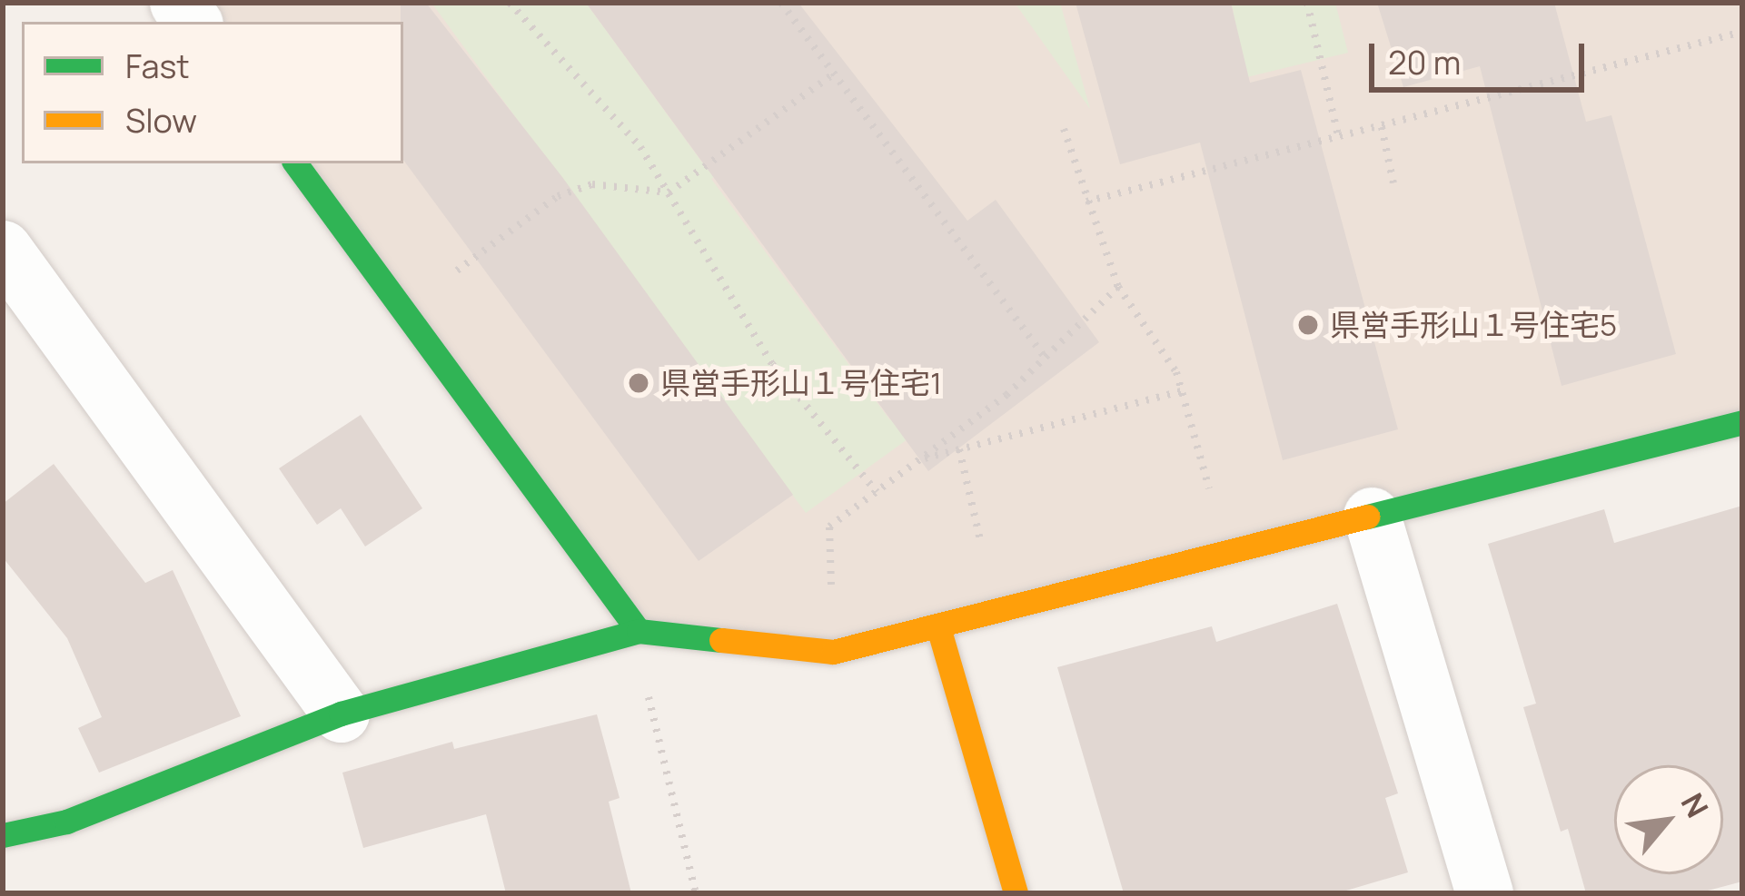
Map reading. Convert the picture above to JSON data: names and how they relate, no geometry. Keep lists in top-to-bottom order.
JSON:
{
  "places": ["県営手形山１号住宅5", "県営手形山１号住宅1"],
  "legend": ["Fast", "Slow"],
  "scale_bar": "20 m",
  "north": "top right"
}
